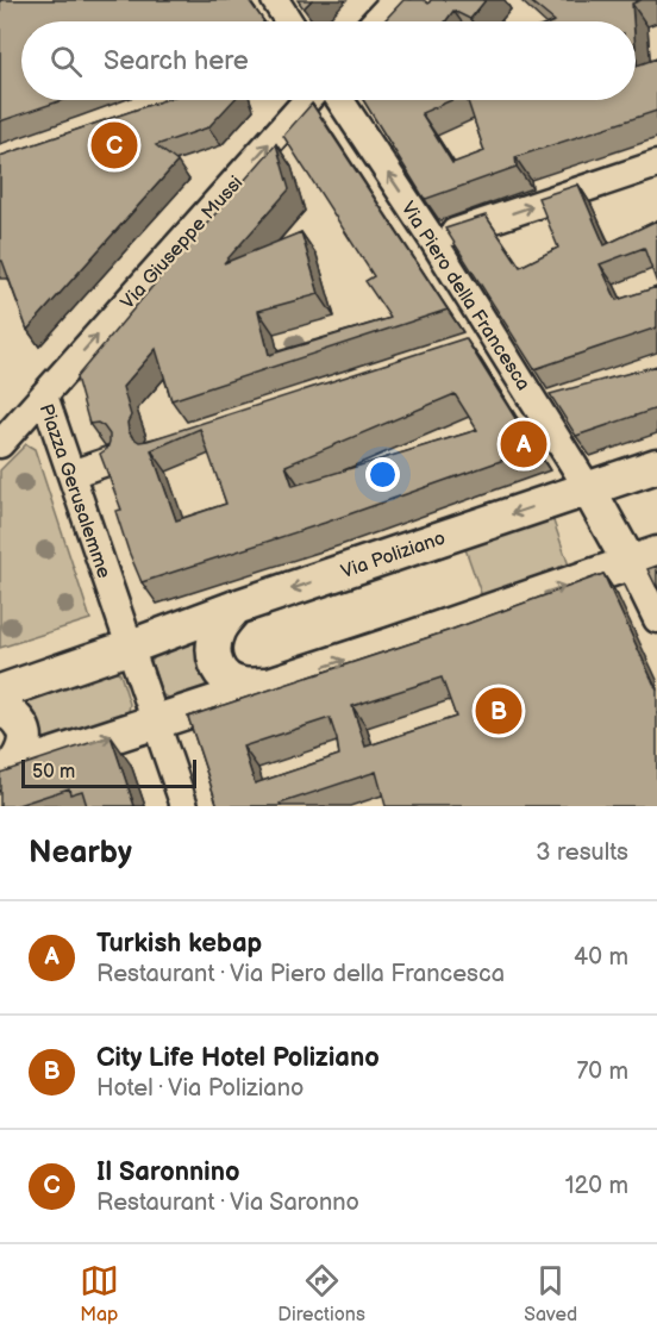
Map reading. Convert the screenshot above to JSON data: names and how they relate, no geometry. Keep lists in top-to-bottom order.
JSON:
{
  "streets": {
    "street": [
      "Via Giuseppe Mussi",
      "Via Piero della Francesca",
      "Piazza Gerusalemme",
      "Via Poliziano"
    ]
  },
  "crossings": [
    ["Via Giuseppe Mussi", "Piazza Gerusalemme"],
    ["Via Piero della Francesca", "Via Poliziano"],
    ["Piazza Gerusalemme", "Via Poliziano"]
  ],
  "one_way": ["Via Giuseppe Mussi"],
  "scale_bar": "50 m",
  "page": {
    "search": "Search here",
    "pins": ["C", "A", "B"],
    "scale": "50 m",
    "heading": ["Nearby", "3 results"],
    "list": [
      {
        "mark": "A",
        "name": "Turkish kebap",
        "note": "Restaurant · Via Piero della Francesca",
        "value": "40 m"
      },
      {
        "mark": "B",
        "name": "City Life Hotel Poliziano",
        "note": "Hotel · Via Poliziano",
        "value": "70 m"
      },
      {
        "mark": "C",
        "name": "Il Saronnino",
        "note": "Restaurant · Via Saronno",
        "value": "120 m"
      }
    ],
    "nav": ["Map", "Directions", "Saved"]
  }
}
